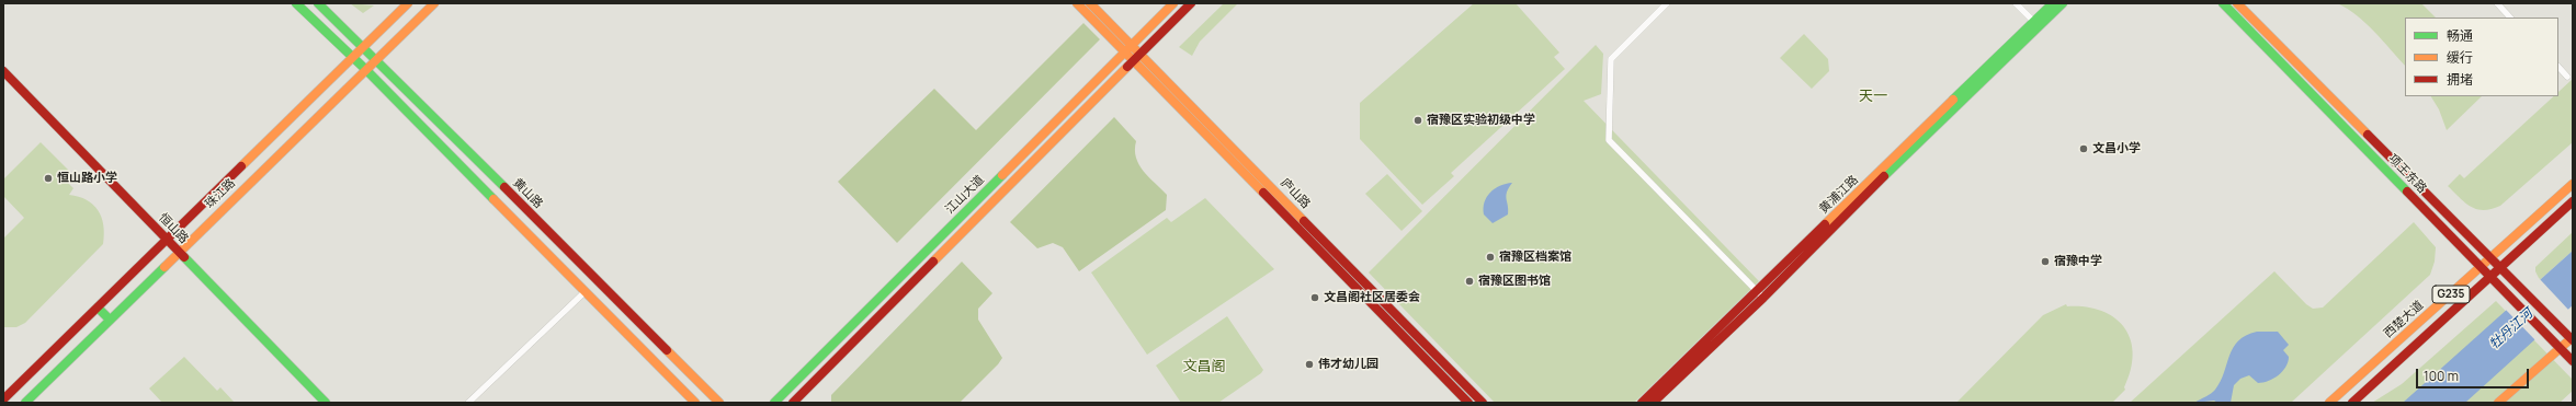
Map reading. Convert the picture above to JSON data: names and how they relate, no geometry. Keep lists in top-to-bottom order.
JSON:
{
  "streets": {
    "main road": [
      "项王东路",
      "珠江路",
      "黄山路",
      "庐山路",
      "江山大道",
      "黄浦江路",
      "恒山路",
      "G235",
      "西楚大道"
    ]
  },
  "crossings": [
    ["项王东路", "G235"],
    ["项王东路", "西楚大道"],
    ["珠江路", "黄山路"],
    ["珠江路", "恒山路"],
    ["庐山路", "江山大道"]
  ],
  "districts": ["天一", "文昌阁"],
  "water": ["牡丹江河"],
  "places": [
    "宿豫区实验初级中学",
    "文昌小学",
    "恒山路小学",
    "宿豫区档案馆",
    "宿豫中学",
    "宿豫区图书馆",
    "文昌阁社区居委会",
    "伟才幼儿园"
  ],
  "legend": ["畅通", "缓行", "拥堵"],
  "scale_bar": "100 m"
}
